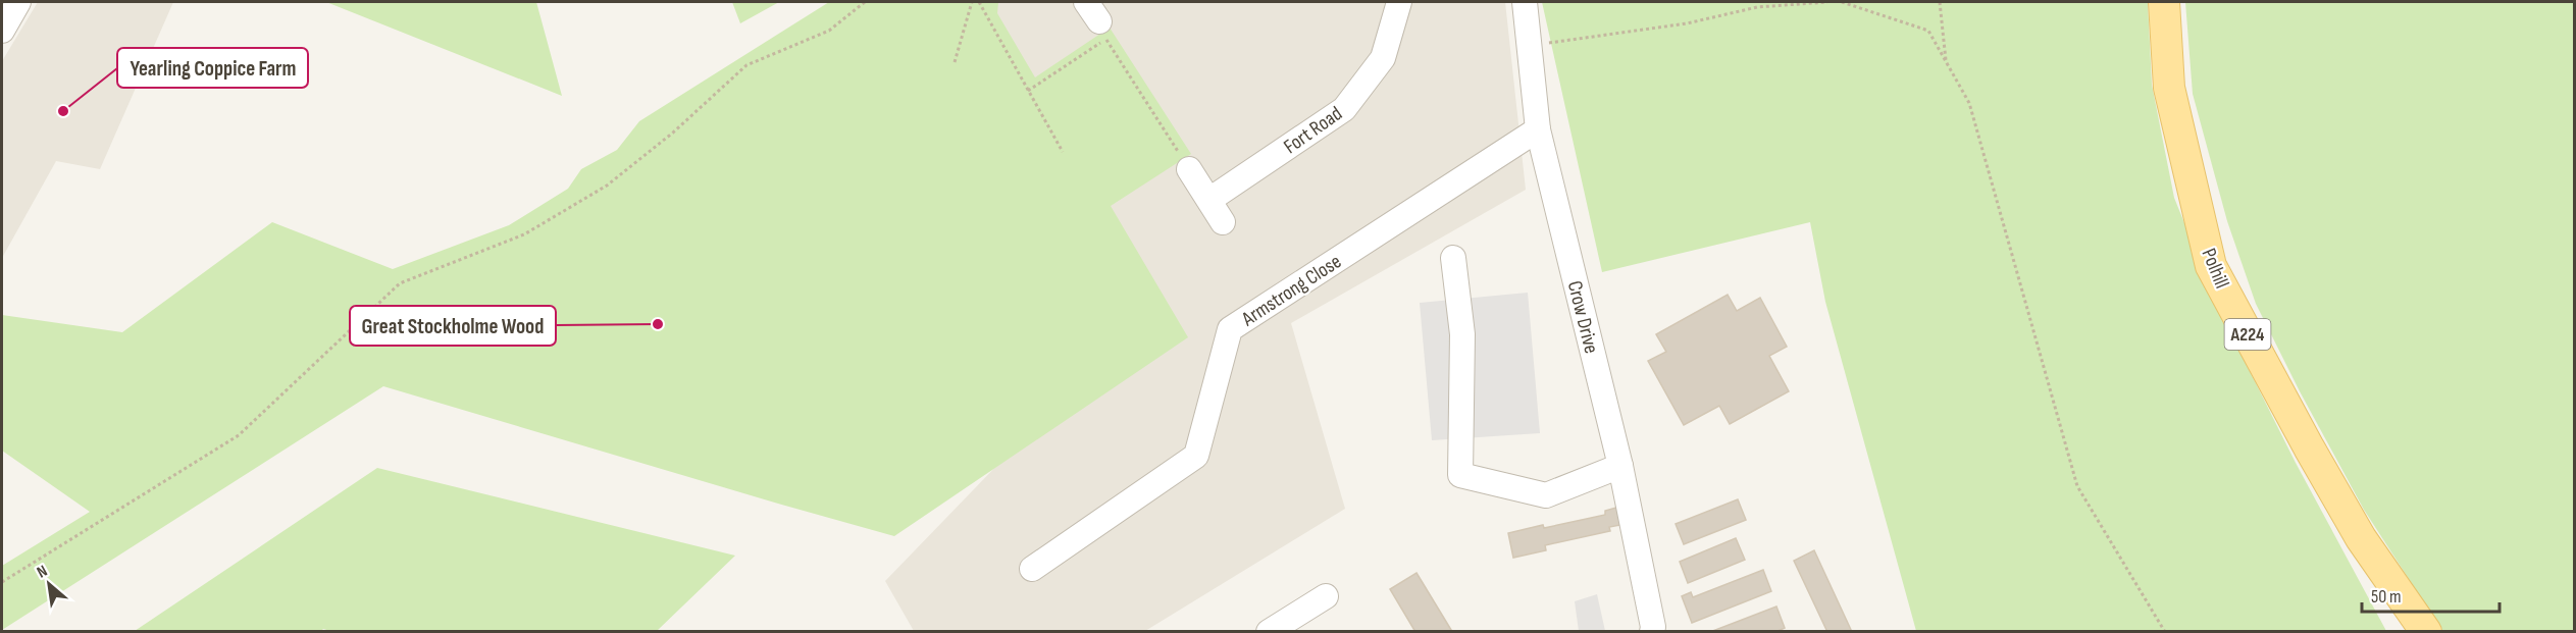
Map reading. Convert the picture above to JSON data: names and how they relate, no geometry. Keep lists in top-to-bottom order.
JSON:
{
  "streets": {
    "main road": ["Polhill", "A224"],
    "street": ["Fort Road", "Armstrong Close", "Crow Drive"]
  },
  "crossings": [
    ["Armstrong Close", "Crow Drive"]
  ],
  "places": ["Yearling Coppice Farm", "Great Stockholme Wood"],
  "scale_bar": "50 m",
  "north": "top left"
}
